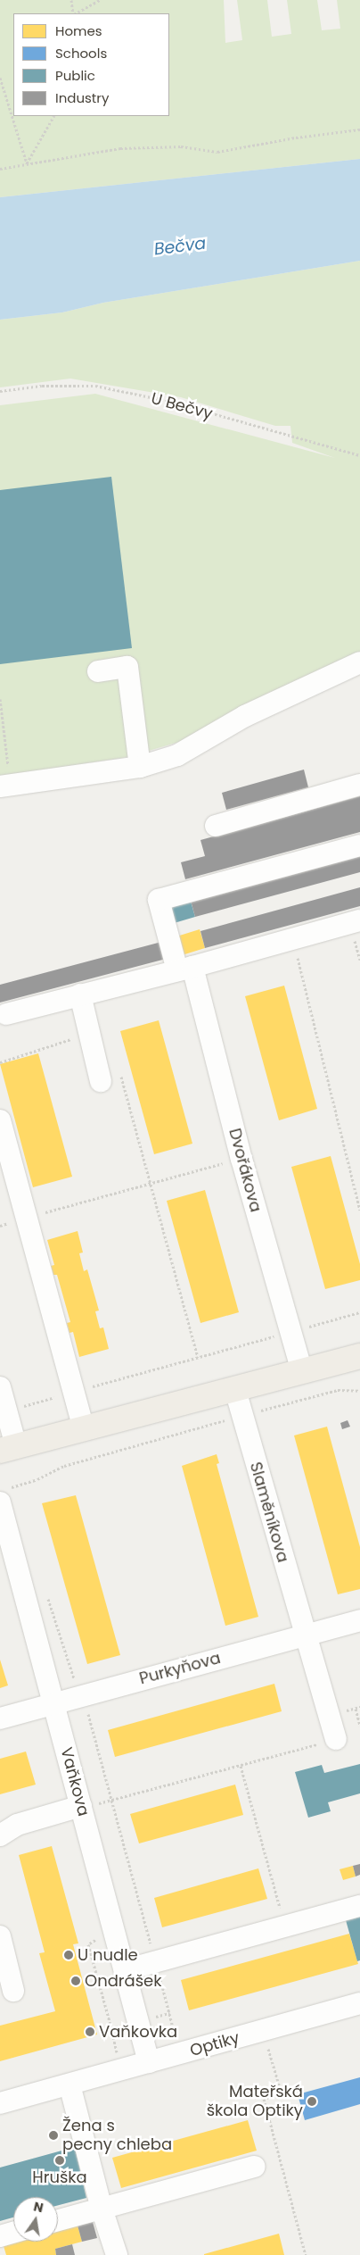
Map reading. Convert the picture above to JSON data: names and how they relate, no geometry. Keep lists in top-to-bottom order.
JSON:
{
  "streets": {
    "street": [
      "Dvořákova",
      "Slaměníkova",
      "Purkyňova",
      "Vaňkova",
      "Optiky"
    ],
    "path": ["U Bečvy"]
  },
  "crossings": [
    ["Slaměníkova", "Purkyňova"],
    ["Purkyňova", "Vaňkova"],
    ["Vaňkova", "Optiky"]
  ],
  "water": ["Bečva"],
  "places": [
    "U nudle",
    "Ondrášek",
    "Vaňkovka",
    "Mateřská škola Optiky",
    "Žena s pecny chleba",
    "Hruška"
  ],
  "legend": [
    "Homes",
    "Schools",
    "Public",
    "Industry"
  ],
  "north": "top"
}
